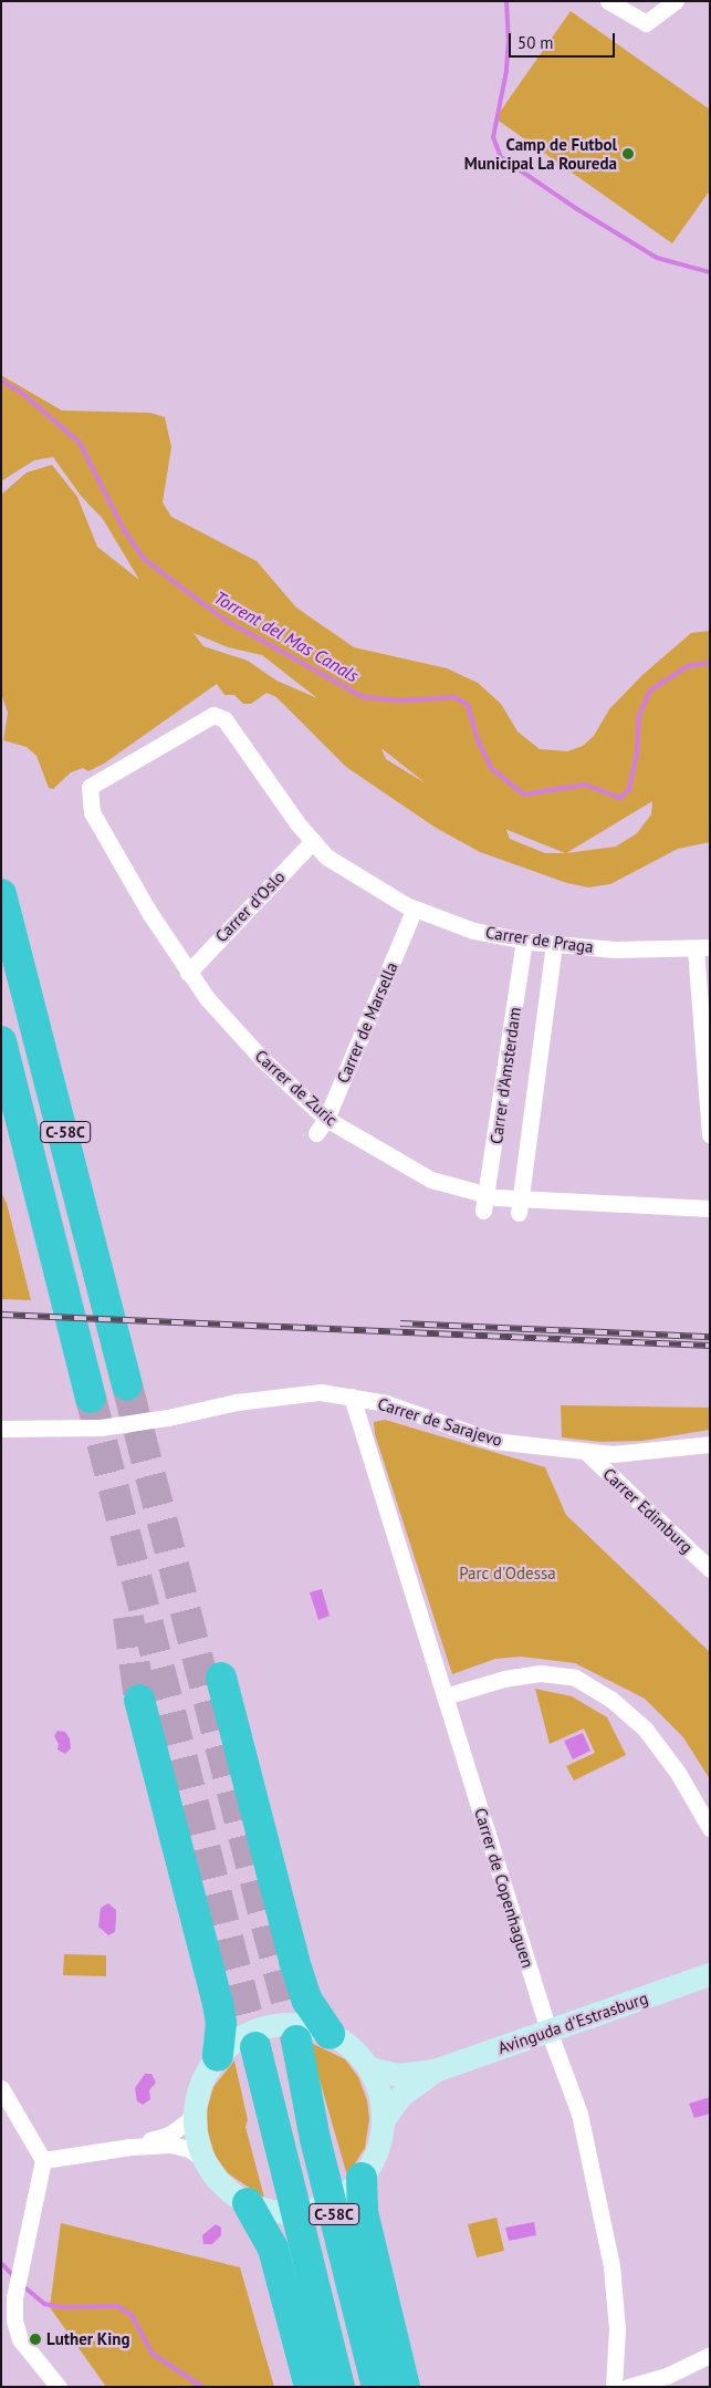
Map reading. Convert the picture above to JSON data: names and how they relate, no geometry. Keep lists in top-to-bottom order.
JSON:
{
  "streets": {
    "highway": ["C-58C"],
    "main road": ["Avinguda d'Estrasburg"],
    "street": [
      "Carrer d'Oslo",
      "Carrer de Praga",
      "Carrer de Marsella",
      "Carrer d'Amsterdam",
      "Carrer de Zuric",
      "Carrer de Sarajevo",
      "Carrer Edimburg",
      "Carrer de Copenhaguen"
    ]
  },
  "crossings": [
    ["Carrer d'Oslo", "Carrer de Praga"],
    ["Carrer d'Oslo", "Carrer de Zuric"],
    ["Carrer de Praga", "Carrer de Marsella"],
    ["Carrer de Praga", "Carrer d'Amsterdam"],
    ["Carrer de Praga", "Carrer de Zuric"],
    ["Carrer de Marsella", "Carrer de Zuric"],
    ["Carrer d'Amsterdam", "Carrer de Zuric"],
    ["C-58C", "Avinguda d'Estrasburg"],
    ["Carrer de Sarajevo", "Carrer Edimburg"],
    ["Carrer de Sarajevo", "Carrer de Copenhaguen"],
    ["Carrer de Copenhaguen", "Avinguda d'Estrasburg"]
  ],
  "water": ["Torrent del Mas Canals"],
  "parks": ["Parc d'Odessa"],
  "places": ["Camp de Futbol Municipal La Roureda", "Luther King"],
  "scale_bar": "50 m"
}
